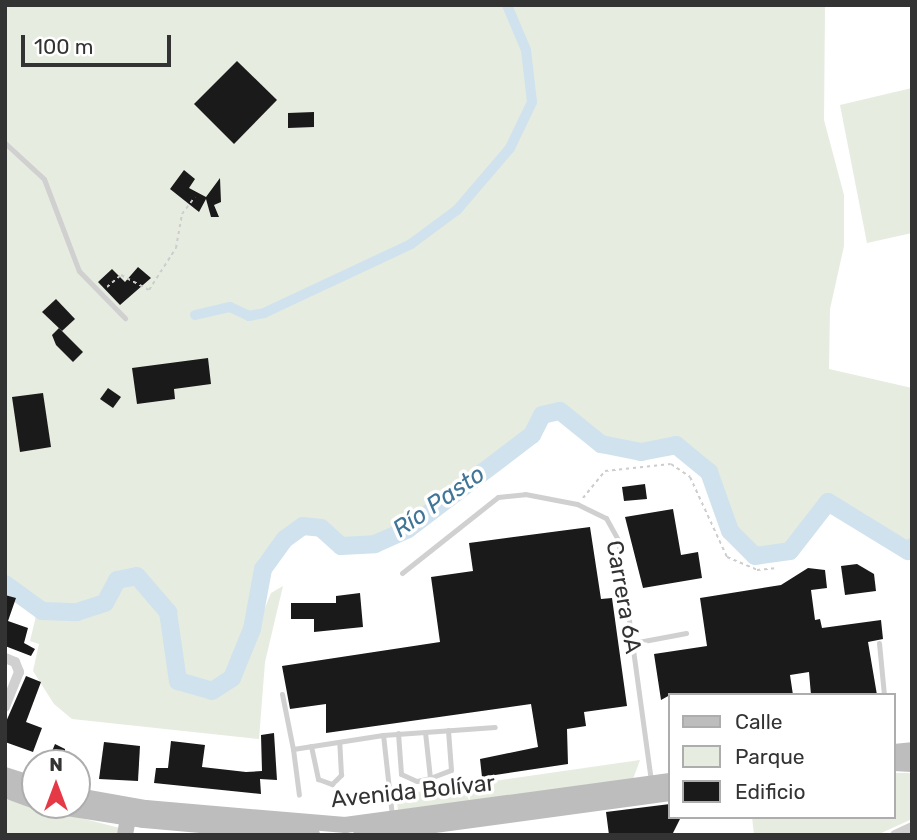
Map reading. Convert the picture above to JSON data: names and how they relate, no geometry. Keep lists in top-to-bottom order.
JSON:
{
  "streets": {
    "main road": ["Avenida Bolívar"],
    "lane": ["Carrera 6A"]
  },
  "crossings": [
    ["Carrera 6A", "Avenida Bolívar"]
  ],
  "water": ["Río Pasto"],
  "legend": ["Calle", "Parque", "Edificio"],
  "scale_bar": "100 m",
  "north": "top"
}
